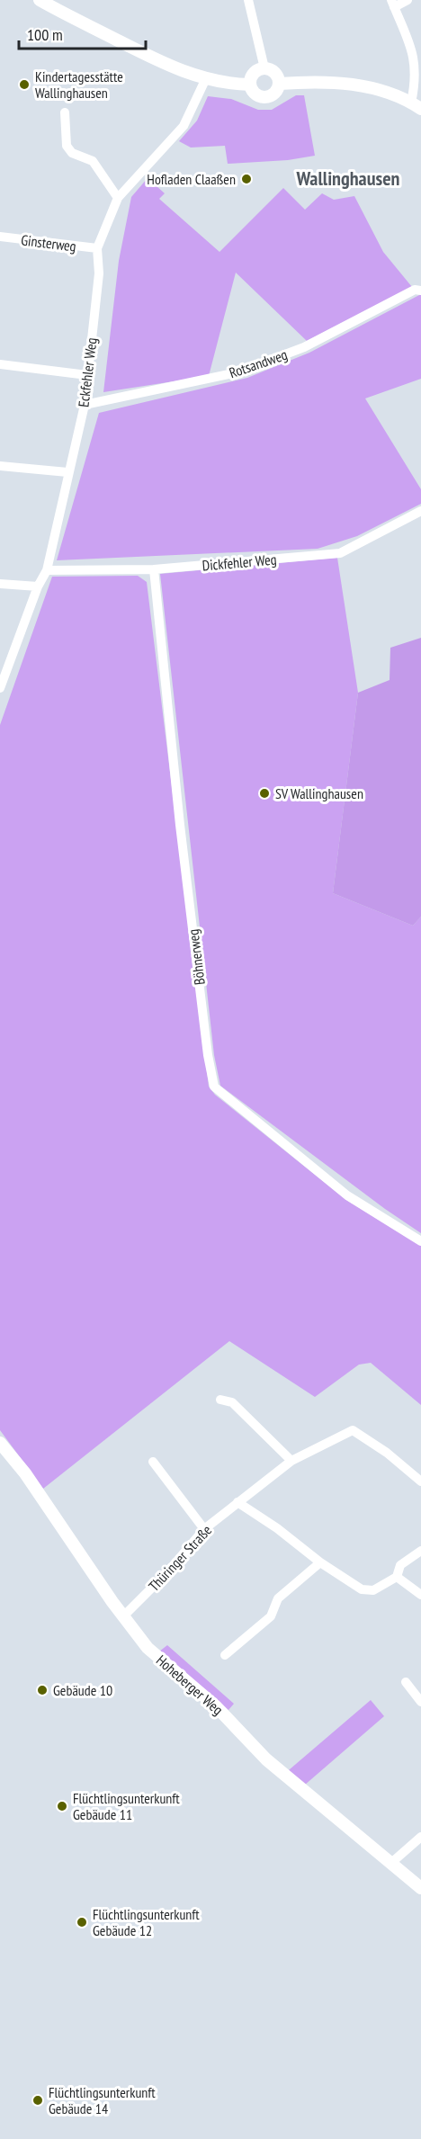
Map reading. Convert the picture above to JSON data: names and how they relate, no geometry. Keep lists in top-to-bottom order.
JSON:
{
  "streets": {
    "street": [
      "Ginsterweg",
      "Rotsandweg",
      "Eckfehler Weg",
      "Dickfehler Weg",
      "Böhnerweg",
      "Thüringer Straße",
      "Hoheberger Weg"
    ]
  },
  "crossings": [
    ["Ginsterweg", "Eckfehler Weg"],
    ["Rotsandweg", "Eckfehler Weg"],
    ["Eckfehler Weg", "Dickfehler Weg"],
    ["Dickfehler Weg", "Böhnerweg"],
    ["Thüringer Straße", "Hoheberger Weg"]
  ],
  "districts": ["Wallinghausen"],
  "places": [
    "Kindertagesstätte Wallinghausen",
    "Hofladen Claaßen",
    "SV Wallinghausen",
    "Gebäude 10",
    "Flüchtlingsunterkunft Gebäude 11",
    "Flüchtlingsunterkunft Gebäude 12",
    "Flüchtlingsunterkunft Gebäude 14"
  ],
  "scale_bar": "100 m"
}
